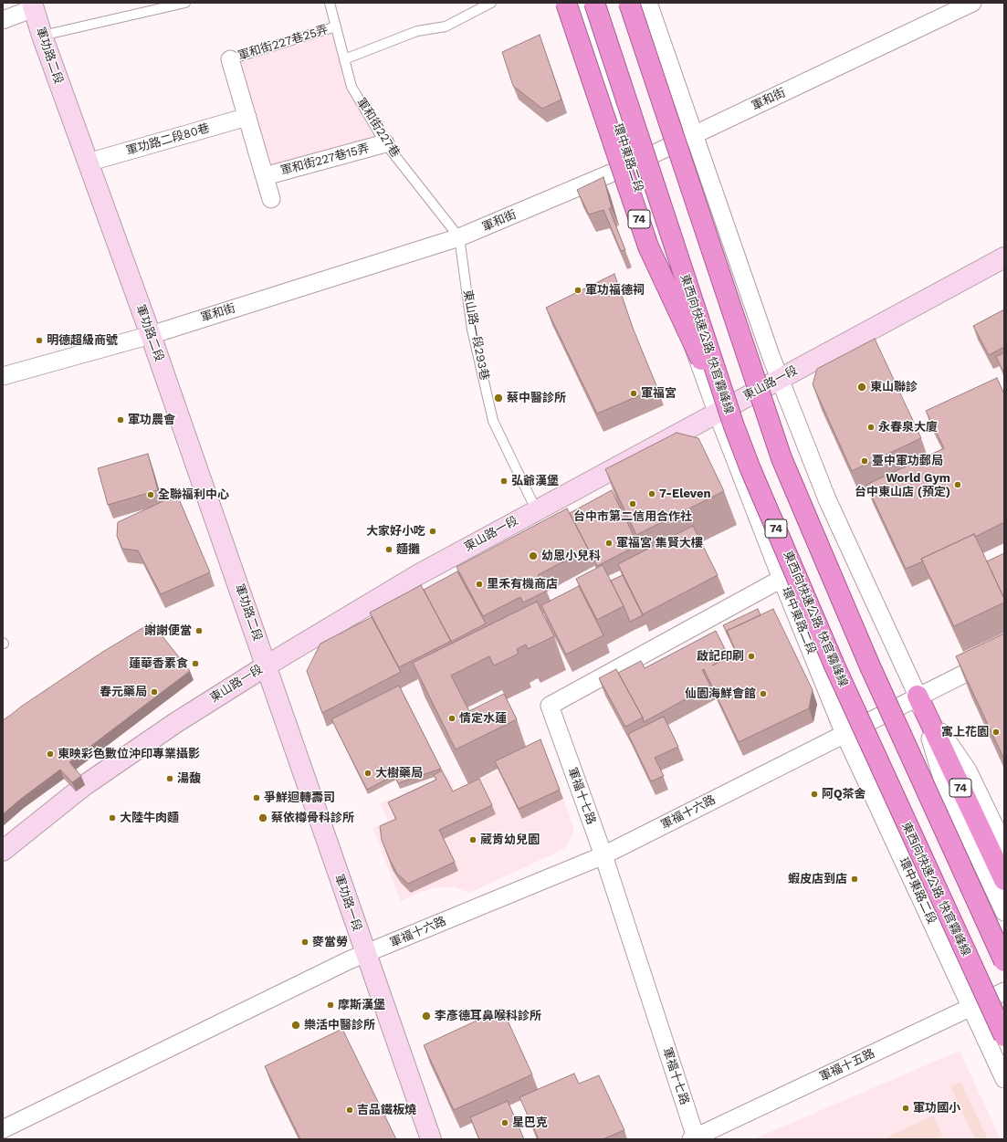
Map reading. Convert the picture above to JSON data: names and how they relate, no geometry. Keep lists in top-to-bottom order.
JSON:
{
  "streets": {
    "highway": ["74", "東西向快速公路 快官霧峰線"],
    "main road": ["軍功路二段", "東山路一段", "軍功路一段"],
    "street": [
      "軍和街",
      "軍功路二段80巷",
      "環中東路二段",
      "軍和街227巷15弄",
      "軍福十七路",
      "軍福十六路",
      "軍福十五路"
    ],
    "lane": ["軍和街227巷25弄", "軍和街227巷", "東山路一段293巷"]
  },
  "crossings": [
    ["軍和街227巷25弄", "軍和街227巷"],
    ["軍功路二段", "軍和街"],
    ["軍功路二段", "軍功路二段80巷"],
    ["軍功路二段", "東山路一段"],
    ["軍功路二段", "軍功路一段"],
    ["軍和街", "軍和街227巷"],
    ["軍和街", "環中東路二段"],
    ["軍和街", "東山路一段293巷"],
    ["軍和街227巷", "軍和街227巷15弄"],
    ["軍和街227巷", "東山路一段293巷"],
    ["環中東路二段", "東山路一段"],
    ["環中東路二段", "軍福十七路"],
    ["環中東路二段", "軍福十六路"],
    ["環中東路二段", "軍福十五路"],
    ["74", "東西向快速公路 快官霧峰線"],
    ["74", "軍福十六路"],
    ["東山路一段293巷", "東山路一段"],
    ["東山路一段", "軍功路一段"],
    ["軍福十七路", "軍福十六路"],
    ["軍福十七路", "軍福十五路"],
    ["軍福十六路", "軍功路一段"]
  ],
  "places": [
    "軍功福德祠",
    "明德超級商號",
    "東山聯診",
    "軍福宮",
    "蔡中醫診所",
    "軍功農會",
    "永春泉大廈",
    "臺中軍功郵局",
    "弘爺漢堡",
    "World Gym 台中東山店 (預定)",
    "7-Eleven",
    "全聯福利中心",
    "台中市第二信用合作社",
    "大家好小吃",
    "軍福宮 集賢大樓",
    "麵攤",
    "幼恩小兒科",
    "里禾有機商店",
    "謝謝便當",
    "啟記印刷",
    "蓮華香素食",
    "春元藥局",
    "仙園海鮮會館",
    "情定水蓮",
    "寓上花園",
    "東映彩色數位沖印專業攝影",
    "大樹藥局",
    "湯馥",
    "阿Q茶舍",
    "爭鮮迴轉壽司",
    "大陸牛肉麵",
    "蔡依樽骨科診所",
    "葳肯幼兒園",
    "蝦皮店到店",
    "麥當勞",
    "摩斯漢堡",
    "李彥德耳鼻喉科診所",
    "樂活中醫診所",
    "軍功國小",
    "吉品鐵板燒",
    "星巴克"
  ]
}
